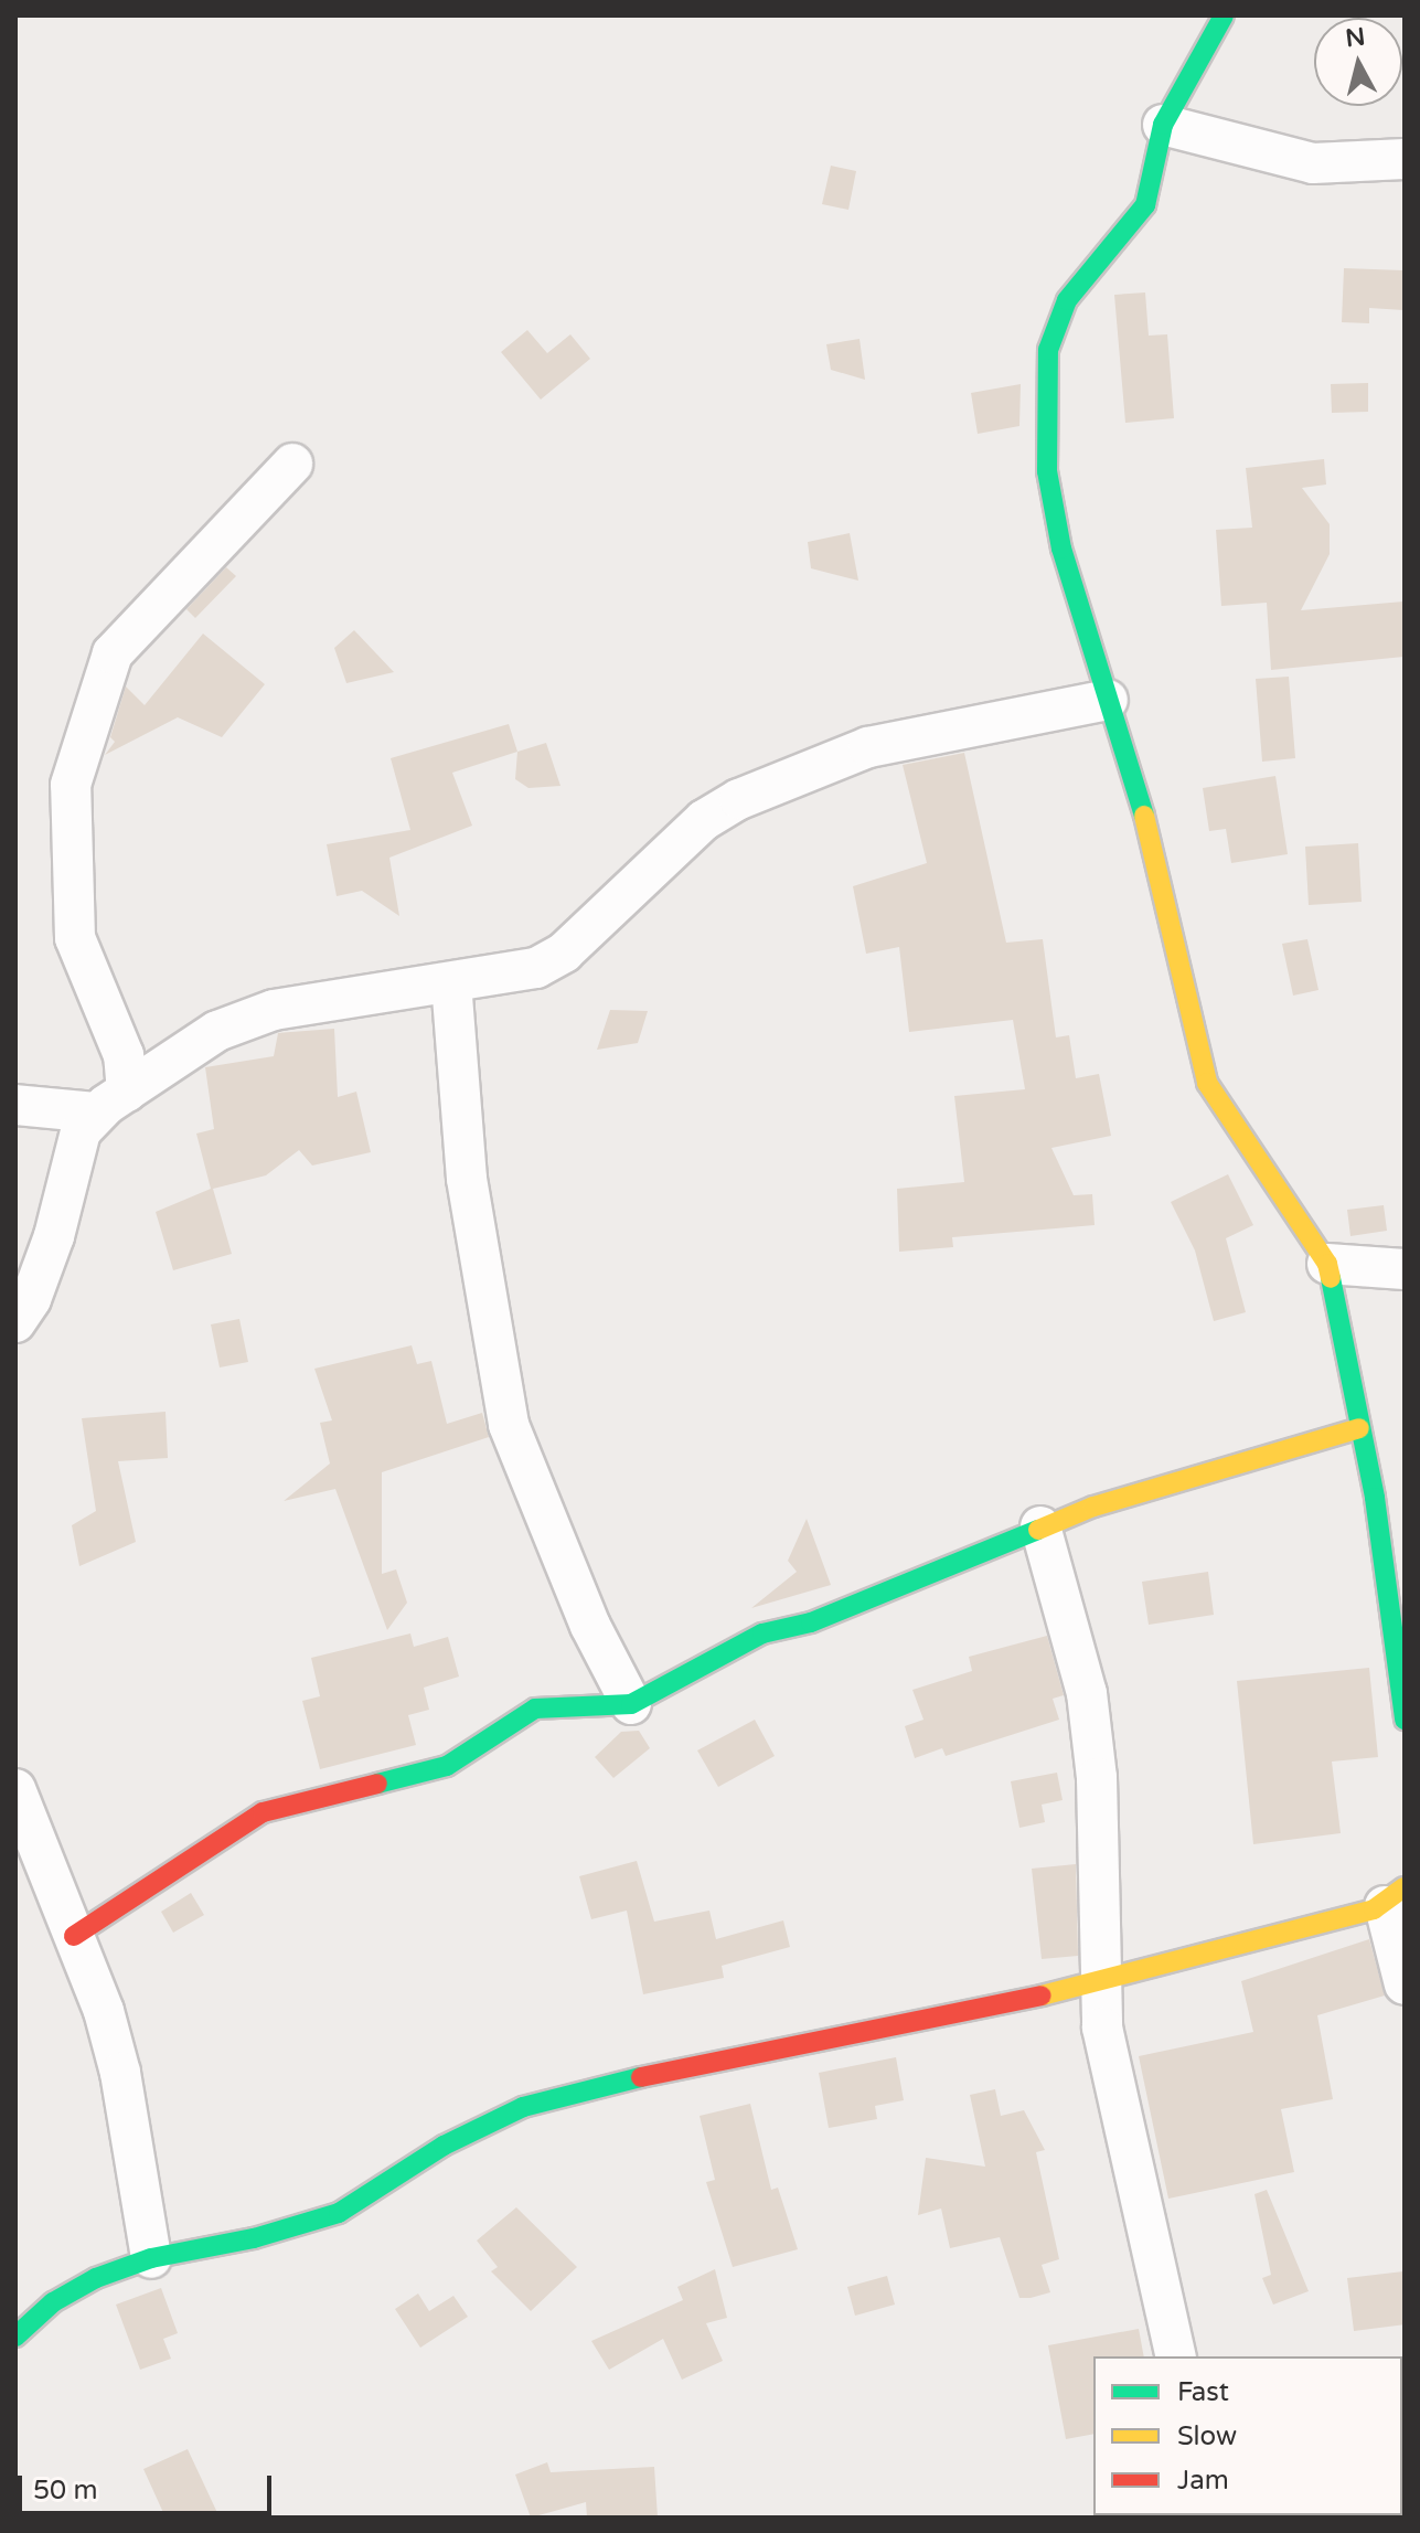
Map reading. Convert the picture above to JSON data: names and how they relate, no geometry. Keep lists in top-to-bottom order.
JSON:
{
  "legend": ["Fast", "Slow", "Jam"],
  "scale_bar": "50 m",
  "north": "top"
}
